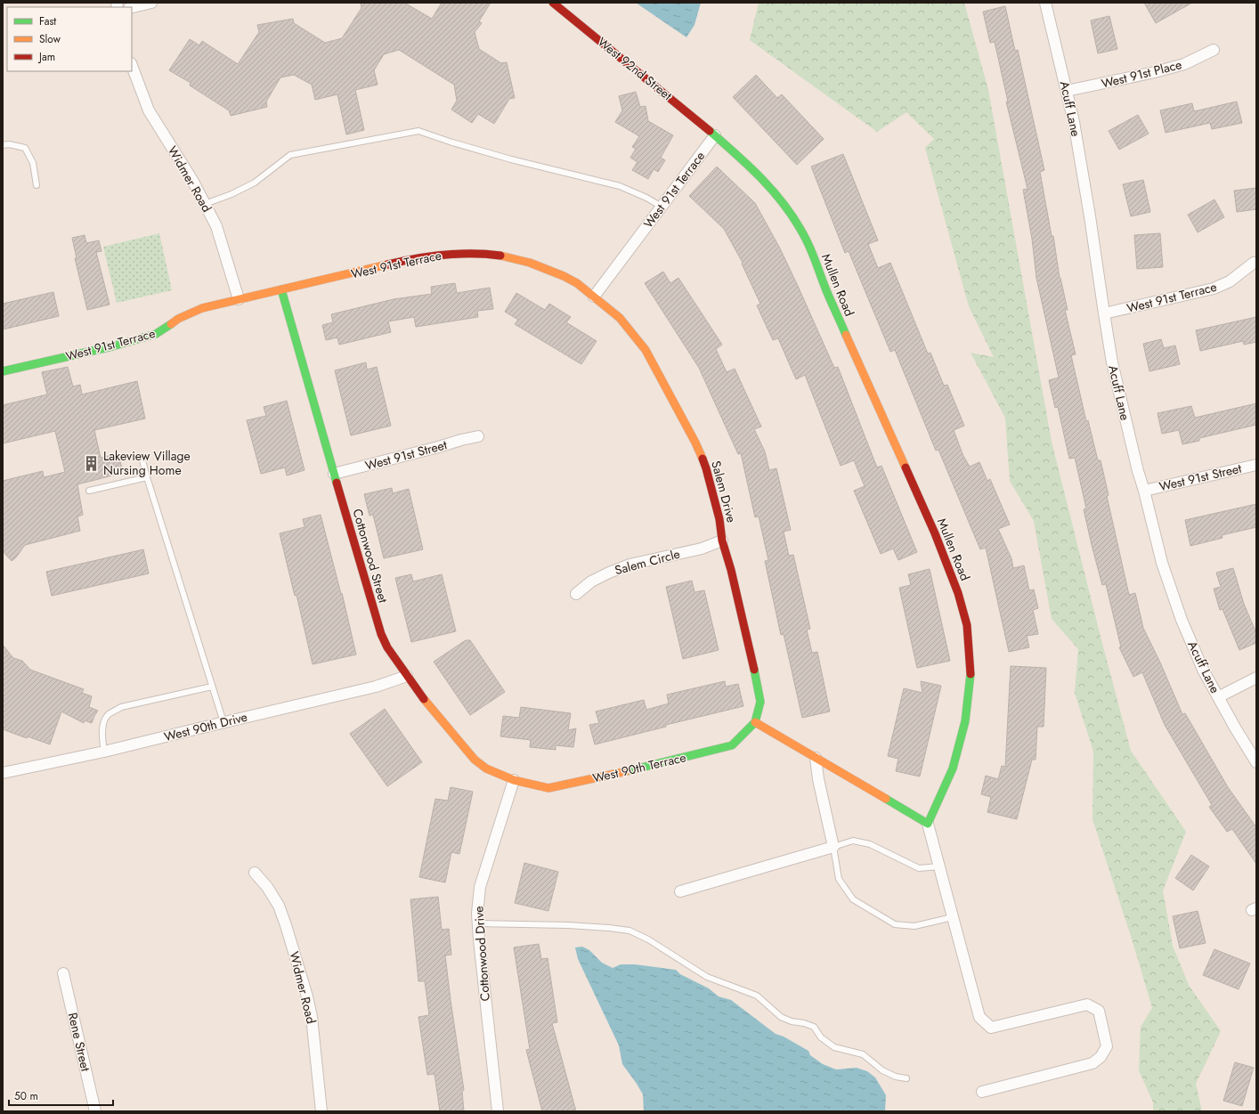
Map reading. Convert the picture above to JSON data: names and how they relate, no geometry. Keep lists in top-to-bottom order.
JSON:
{
  "streets": {
    "street": [
      "West 92nd Street",
      "West 91st Place",
      "Acuff Lane",
      "Widmer Road",
      "West 91st Terrace",
      "Mullen Road",
      "West 91st Street",
      "Salem Drive",
      "Cottonwood Street",
      "Salem Circle",
      "West 90th Drive",
      "West 90th Terrace",
      "Cottonwood Drive",
      "Rene Street"
    ]
  },
  "crossings": [
    ["West 92nd Street", "West 91st Terrace"],
    ["West 92nd Street", "Mullen Road"],
    ["West 91st Place", "Acuff Lane"],
    ["Acuff Lane", "West 91st Terrace"],
    ["Acuff Lane", "West 91st Street"],
    ["Widmer Road", "West 91st Terrace"],
    ["West 91st Terrace", "Mullen Road"],
    ["West 91st Terrace", "Salem Drive"],
    ["West 91st Terrace", "Cottonwood Street"],
    ["West 91st Street", "Cottonwood Street"],
    ["Salem Drive", "Salem Circle"],
    ["Salem Drive", "West 90th Terrace"],
    ["Cottonwood Street", "West 90th Drive"],
    ["Cottonwood Street", "West 90th Terrace"],
    ["Cottonwood Street", "Cottonwood Drive"],
    ["West 90th Terrace", "Cottonwood Drive"]
  ],
  "places": {
    "building": ["Lakeview Village Nursing Home"]
  },
  "legend": ["Fast", "Slow", "Jam"],
  "scale_bar": "50 m"
}
